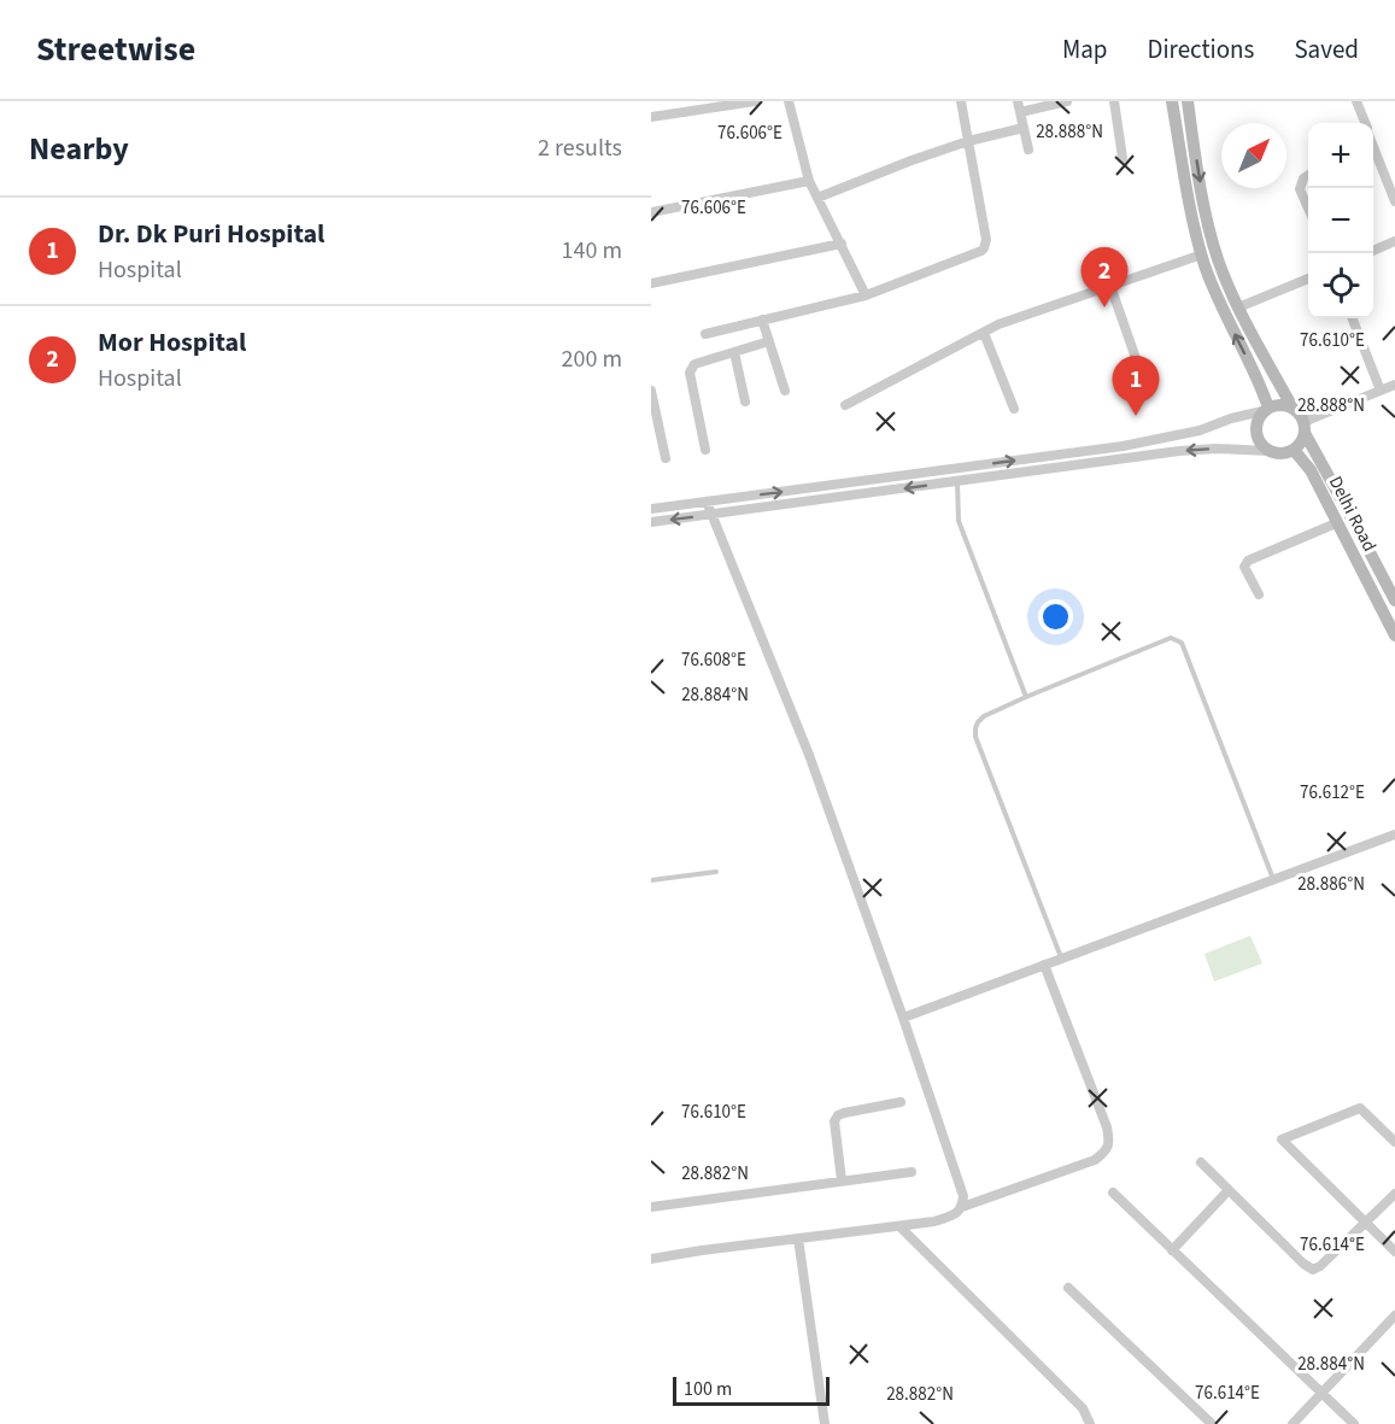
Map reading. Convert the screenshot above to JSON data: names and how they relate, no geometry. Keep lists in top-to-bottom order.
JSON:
{
  "streets": {
    "main road": ["Delhi Road"]
  },
  "scale_bar": "100 m",
  "north": "top right",
  "page": {
    "header": "Streetwise",
    "nav": ["Map", "Directions", "Saved"],
    "heading": ["Nearby", "2 results"],
    "map_buttons": ["+", "−"],
    "list": [
      {
        "mark": "1",
        "name": "Dr. Dk Puri Hospital",
        "note": "Hospital",
        "value": "140 m"
      },
      {
        "mark": "2",
        "name": "Mor Hospital",
        "note": "Hospital",
        "value": "200 m"
      }
    ],
    "pins": ["2", "1"],
    "scale": "100 m"
  },
  "coordinates": [
    "28.888°N",
    "76.606°E",
    "76.610°E",
    "76.608°E",
    "28.884°N",
    "76.612°E",
    "28.886°N",
    "28.882°N",
    "76.614°E"
  ]
}
